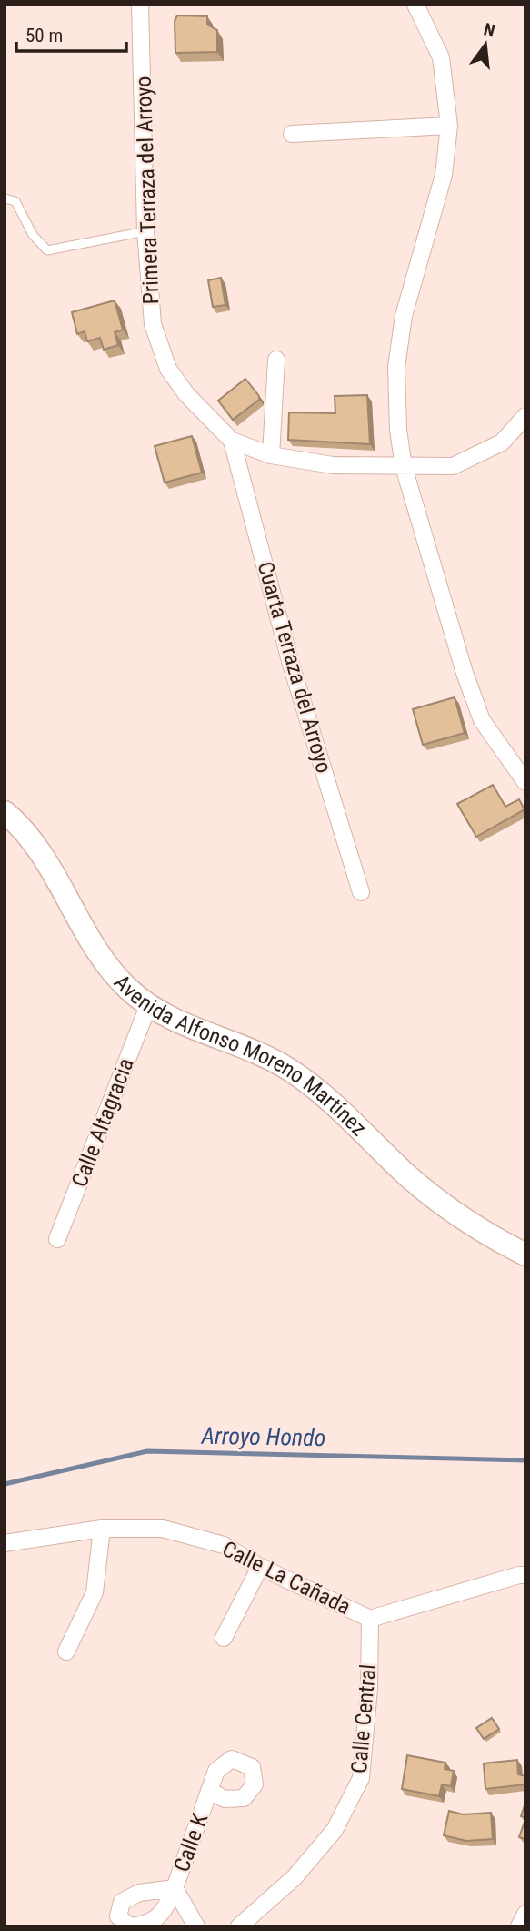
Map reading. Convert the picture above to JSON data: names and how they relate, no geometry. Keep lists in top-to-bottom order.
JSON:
{
  "streets": {
    "main road": ["Avenida Alfonso Moreno Martínez"],
    "street": [
      "Primera Terraza del Arroyo",
      "Cuarta Terraza del Arroyo",
      "Calle Altagracia",
      "Calle La Cañada",
      "Calle Central",
      "Calle K"
    ]
  },
  "crossings": [
    ["Primera Terraza del Arroyo", "Cuarta Terraza del Arroyo"],
    ["Avenida Alfonso Moreno Martínez", "Calle Altagracia"],
    ["Calle La Cañada", "Calle Central"]
  ],
  "water": ["Arroyo Hondo"],
  "scale_bar": "50 m",
  "north": "top"
}
